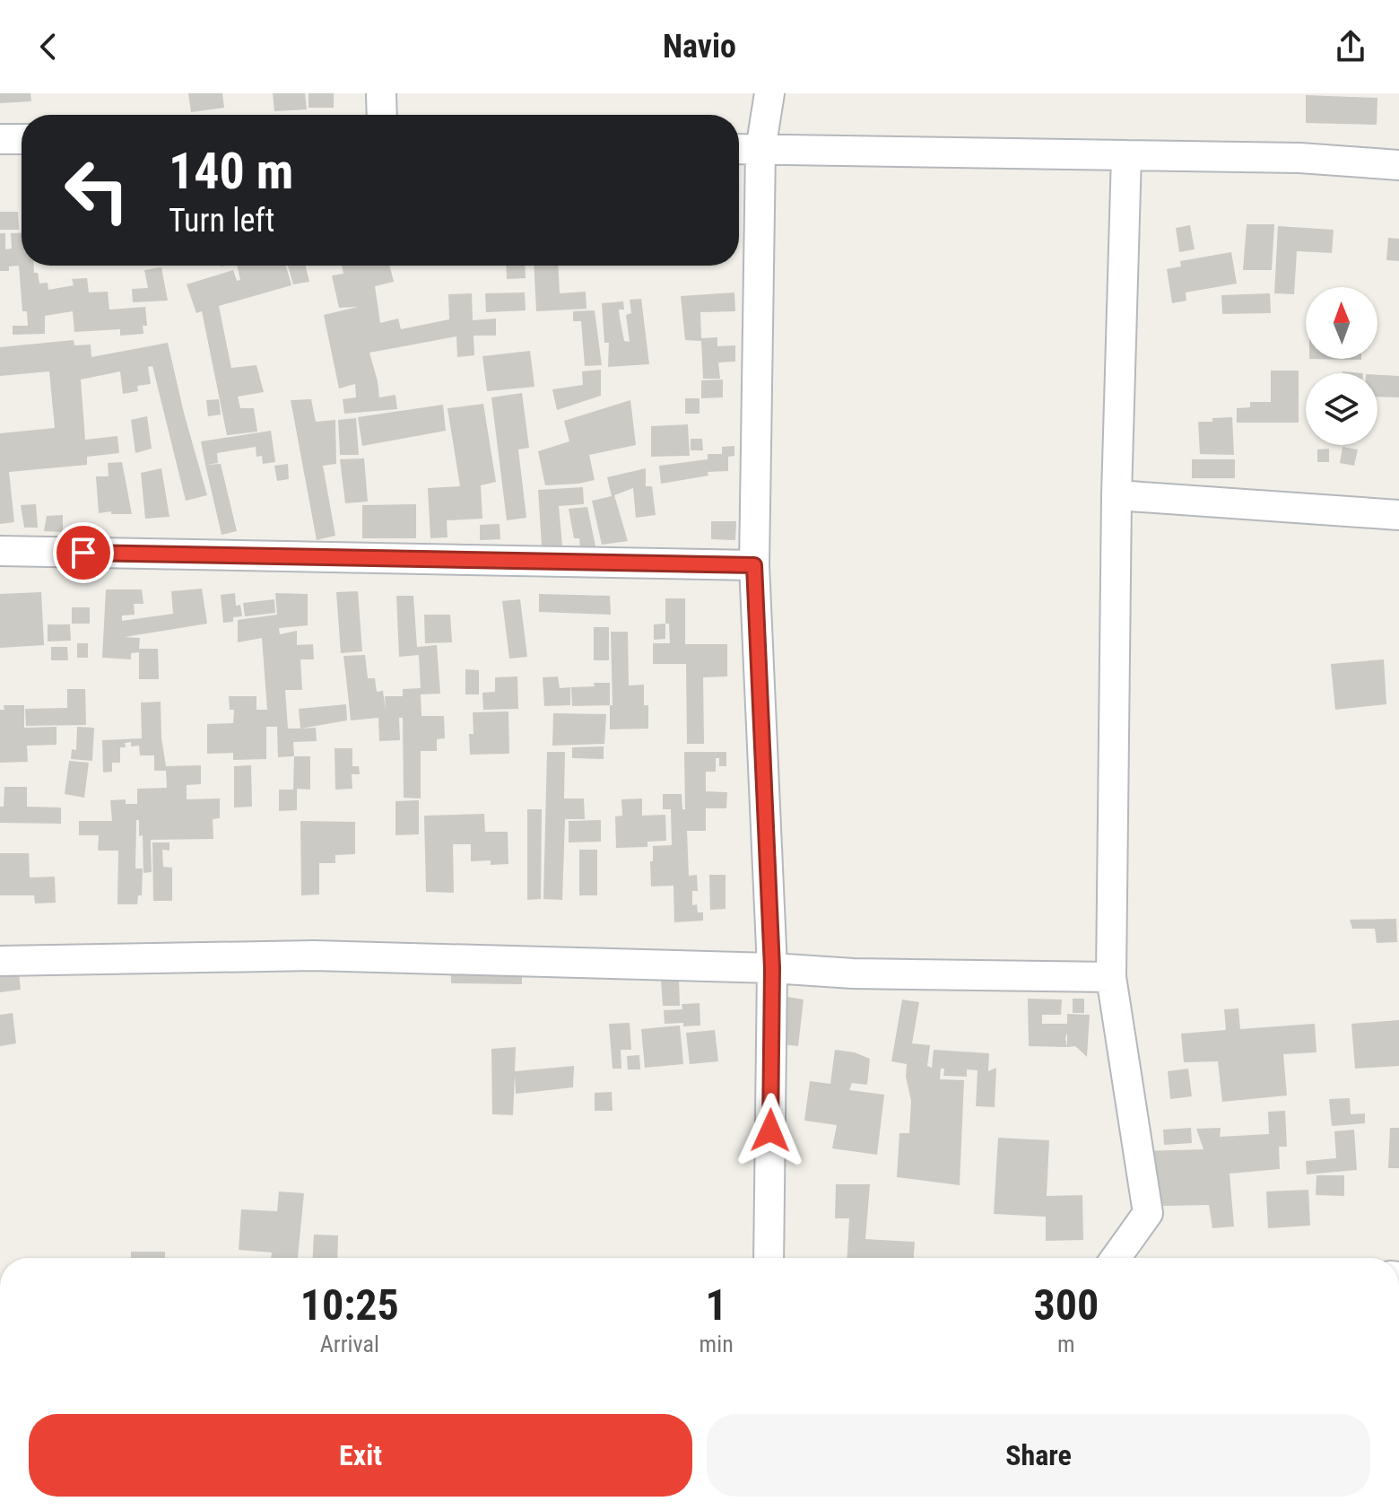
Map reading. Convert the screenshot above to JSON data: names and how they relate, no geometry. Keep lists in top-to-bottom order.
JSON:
{
  "north": "top",
  "page": {
    "header": "Navio",
    "turn": ["140 m", "Turn left"],
    "eta": [
      "10:25",
      "Arrival",
      "1",
      "min",
      "300",
      "m"
    ],
    "buttons": ["Exit", "Share"]
  }
}
